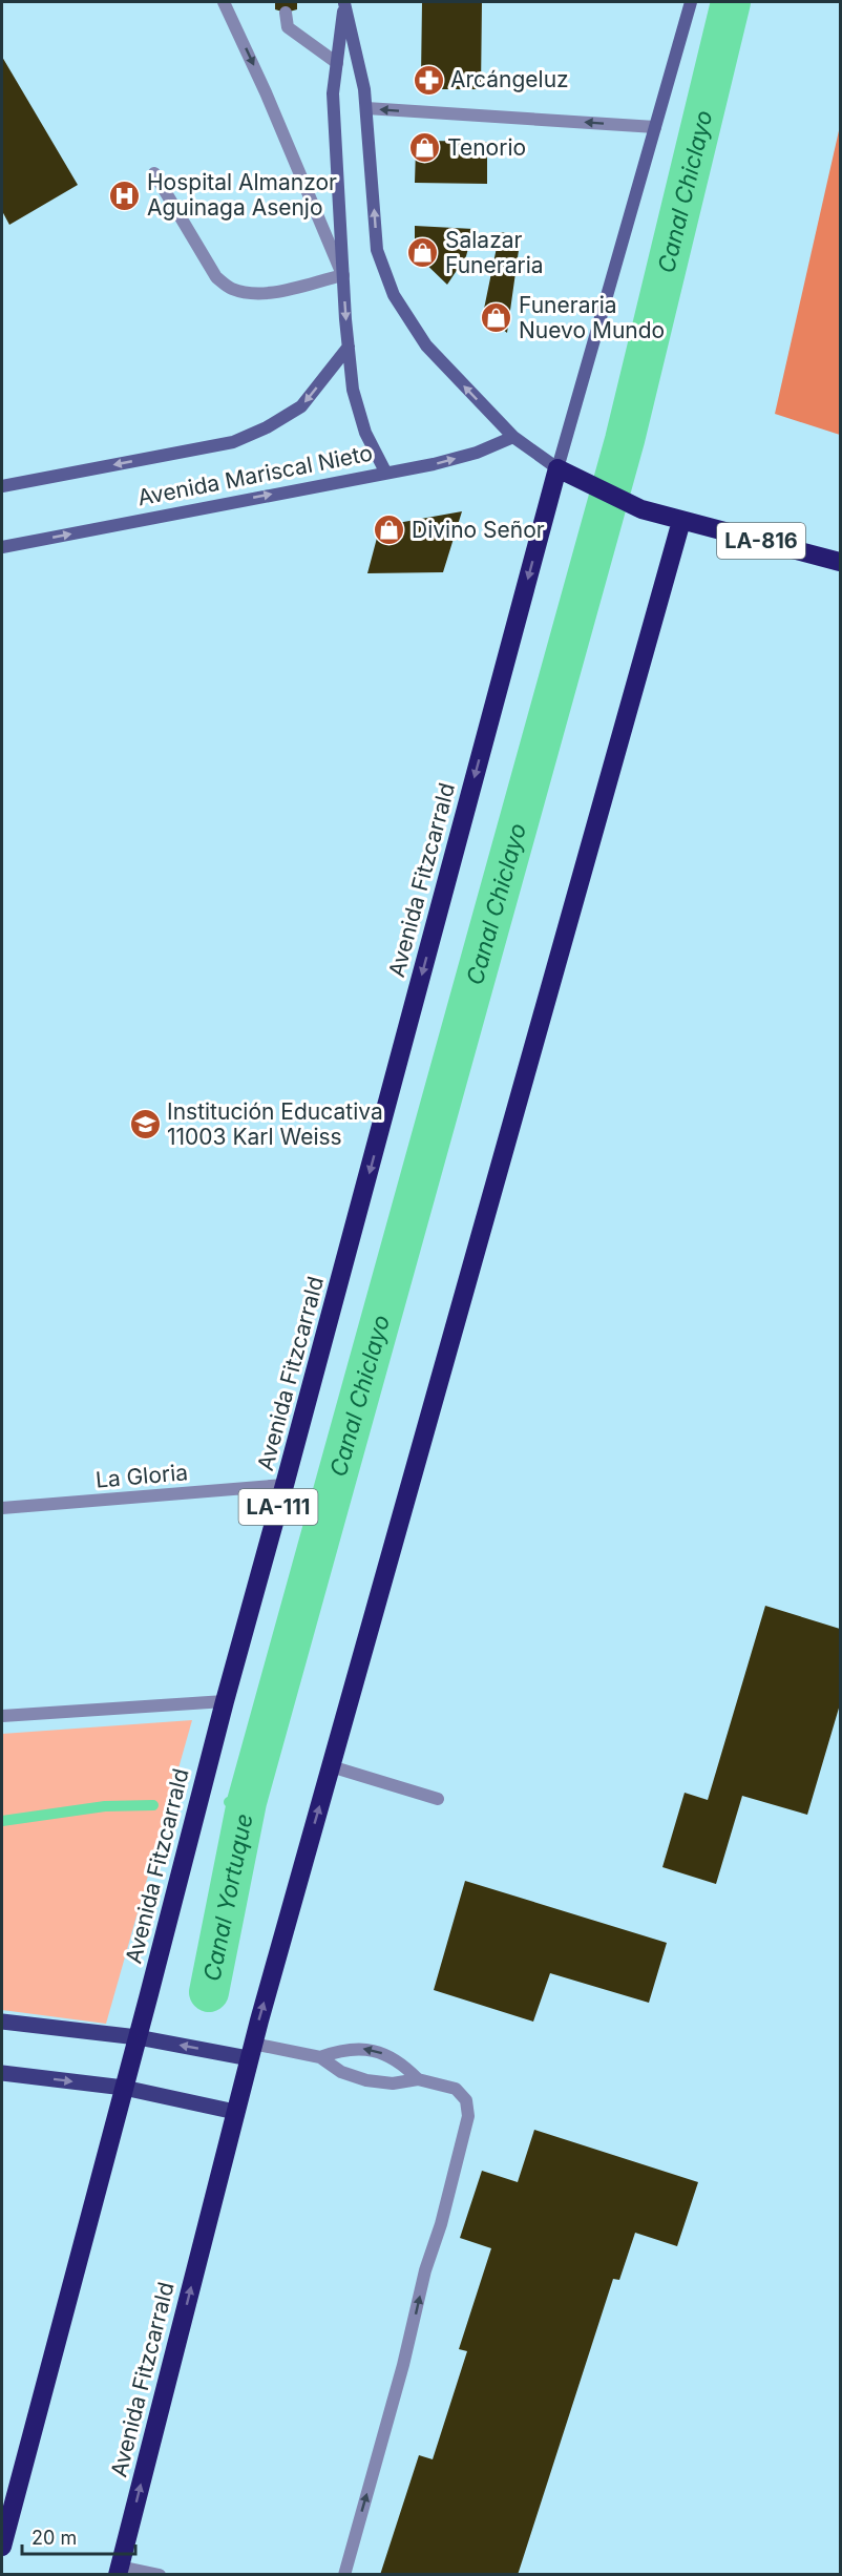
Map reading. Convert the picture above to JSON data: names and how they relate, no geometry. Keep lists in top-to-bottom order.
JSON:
{
  "streets": {
    "highway": ["LA-816", "Avenida Fitzcarrald", "LA-111"],
    "main road": ["Avenida Mariscal Nieto"],
    "street": ["La Gloria"]
  },
  "crossings": [
    ["LA-816", "Avenida Fitzcarrald"],
    ["Avenida Fitzcarrald", "La Gloria"]
  ],
  "water": ["Canal Chiclayo", "Canal Yortuque"],
  "places": {
    "pharmacy": ["Arcángeluz"],
    "shop": [
      "Tenorio",
      "Salazar Funeraria",
      "Funeraria Nuevo Mundo",
      "Divino Señor"
    ],
    "hospital": ["Hospital Almanzor Aguinaga Asenjo"],
    "school or university": ["Institución Educativa 11003 Karl Weiss"]
  },
  "scale_bar": "20 m"
}
